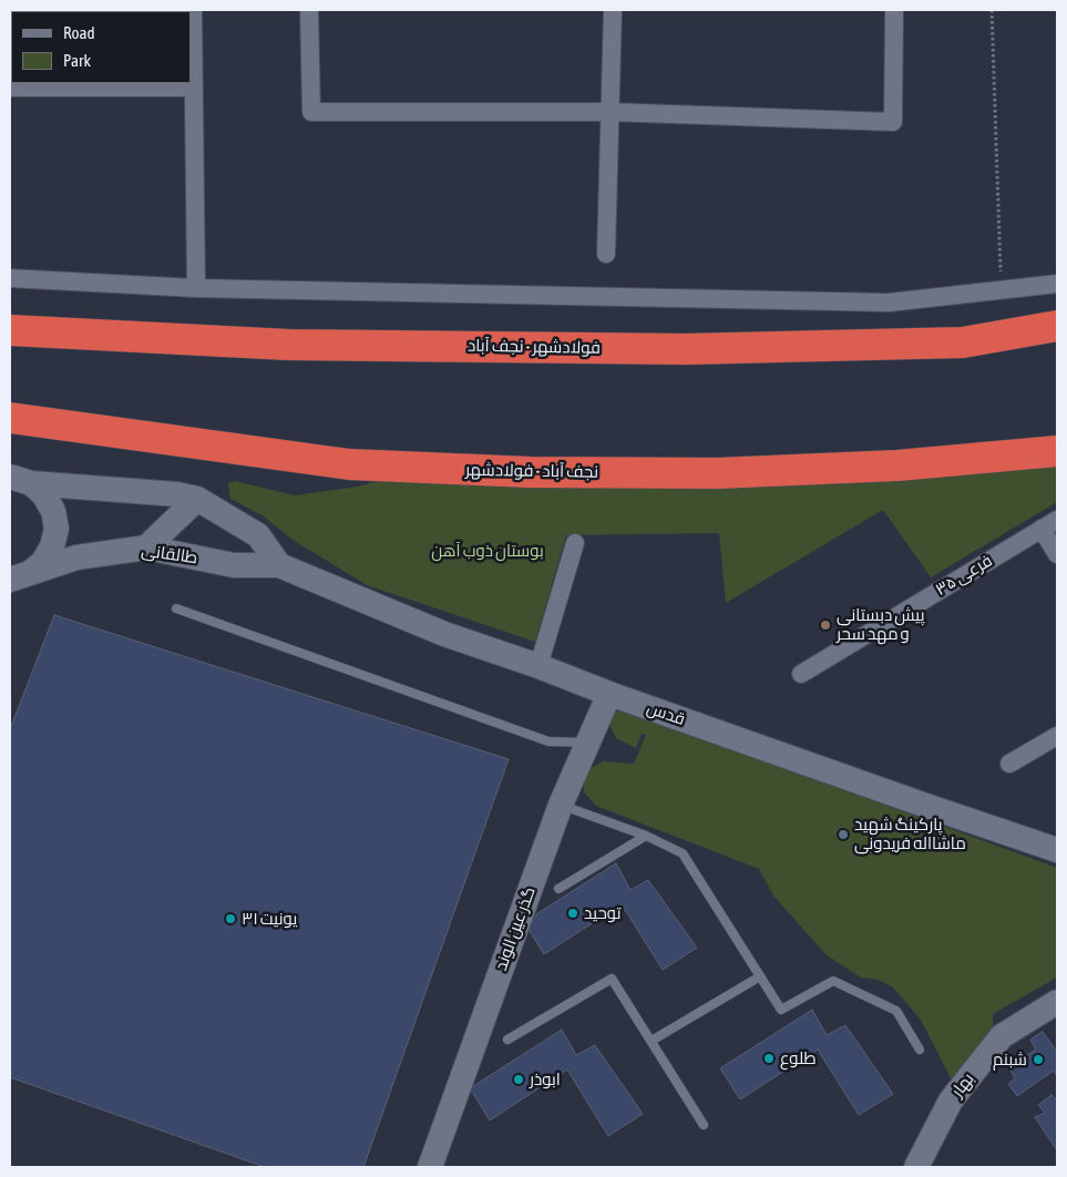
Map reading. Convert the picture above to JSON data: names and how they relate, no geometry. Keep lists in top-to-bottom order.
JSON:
{
  "streets": {
    "highway": ["فولادشهر - نجف آباد", "نجف آباد - فولادشهر"],
    "main road": [
      "طالقانی",
      "قدس",
      "گذر عین الوند",
      "بهار"
    ],
    "street": ["فرعی ۳۵"]
  },
  "crossings": [
    ["طالقانی", "قدس"],
    ["قدس", "گذر عین الوند"]
  ],
  "parks": ["بوستان ذوب آهن"],
  "places": [
    "پیش دبستانی و مهد سحر",
    "پارکینگ شهید ماشااله فریدونی",
    "توحید",
    "یونیت ۳۱",
    "طلوع",
    "شبنم",
    "ابوذر"
  ],
  "legend": ["Road", "Park"]
}
